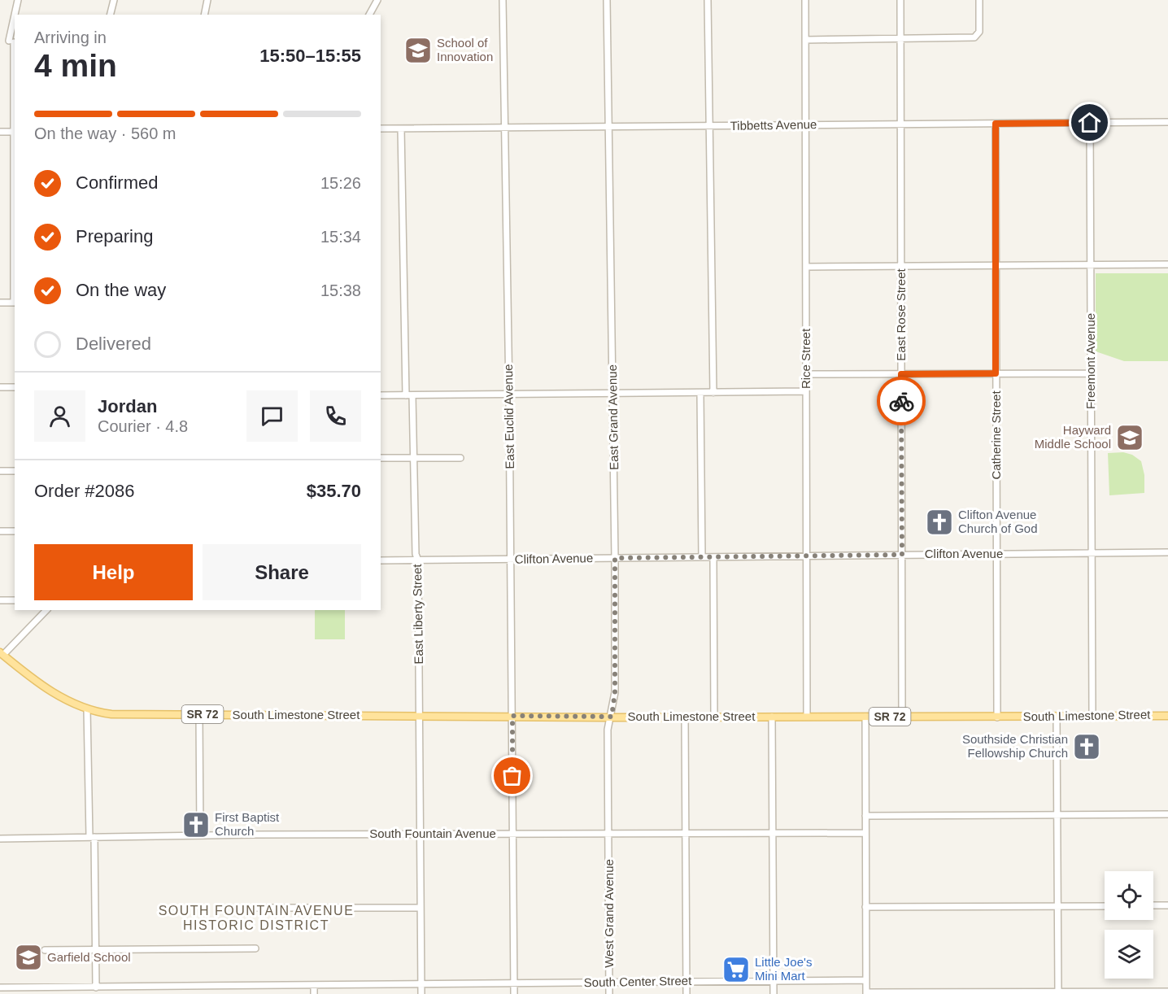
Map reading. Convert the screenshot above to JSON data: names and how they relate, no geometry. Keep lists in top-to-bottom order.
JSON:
{
  "streets": {
    "main road": ["SR 72", "South Limestone Street"],
    "street": [
      "Tibbetts Avenue",
      "East Rose Street",
      "Rice Street",
      "Freemont Avenue",
      "East Euclid Avenue",
      "East Grand Avenue",
      "Catherine Street",
      "Clifton Avenue",
      "East Liberty Street",
      "South Fountain Avenue",
      "West Grand Avenue",
      "South Center Street"
    ]
  },
  "crossings": [
    ["Tibbetts Avenue", "East Rose Street"],
    ["Tibbetts Avenue", "Rice Street"],
    ["Tibbetts Avenue", "Freemont Avenue"],
    ["Tibbetts Avenue", "East Euclid Avenue"],
    ["Tibbetts Avenue", "East Grand Avenue"],
    ["Tibbetts Avenue", "Catherine Street"],
    ["Tibbetts Avenue", "East Liberty Street"],
    ["East Rose Street", "Clifton Avenue"],
    ["East Rose Street", "South Limestone Street"],
    ["Rice Street", "Clifton Avenue"],
    ["Rice Street", "South Limestone Street"],
    ["Freemont Avenue", "Clifton Avenue"],
    ["Freemont Avenue", "South Limestone Street"],
    ["East Euclid Avenue", "Clifton Avenue"],
    ["East Euclid Avenue", "South Limestone Street"],
    ["East Euclid Avenue", "South Fountain Avenue"],
    ["East Euclid Avenue", "South Center Street"],
    ["East Grand Avenue", "Clifton Avenue"],
    ["East Grand Avenue", "South Limestone Street"],
    ["East Grand Avenue", "South Fountain Avenue"],
    ["East Grand Avenue", "West Grand Avenue"],
    ["Catherine Street", "Clifton Avenue"],
    ["Catherine Street", "South Limestone Street"],
    ["Clifton Avenue", "East Liberty Street"],
    ["East Liberty Street", "South Limestone Street"],
    ["East Liberty Street", "South Fountain Avenue"],
    ["East Liberty Street", "South Center Street"],
    ["South Fountain Avenue", "West Grand Avenue"],
    ["West Grand Avenue", "South Center Street"]
  ],
  "districts": ["SOUTH FOUNTAIN AVENUE HISTORIC DISTRICT"],
  "places": {
    "school or university": ["School of Innovation", "Hayward Middle School", "Garfield School"],
    "church": ["Clifton Avenue Church of God", "Southside Christian Fellowship Church", "First Baptist Church"],
    "supermarket": ["Little Joe's Mini Mart"]
  },
  "page": {
    "heading": ["4 min", "Arriving in", "15:50–15:55"],
    "panel": [
      "Jordan",
      "Courier · 4.8",
      "Order #2086",
      "$35.70"
    ],
    "bar": "On the way · 560 m",
    "list": [
      ["Confirmed", "15:26"],
      ["Preparing", "15:34"],
      ["On the way", "15:38"],
      "Delivered"
    ],
    "buttons": ["Help", "Share"]
  }
}
